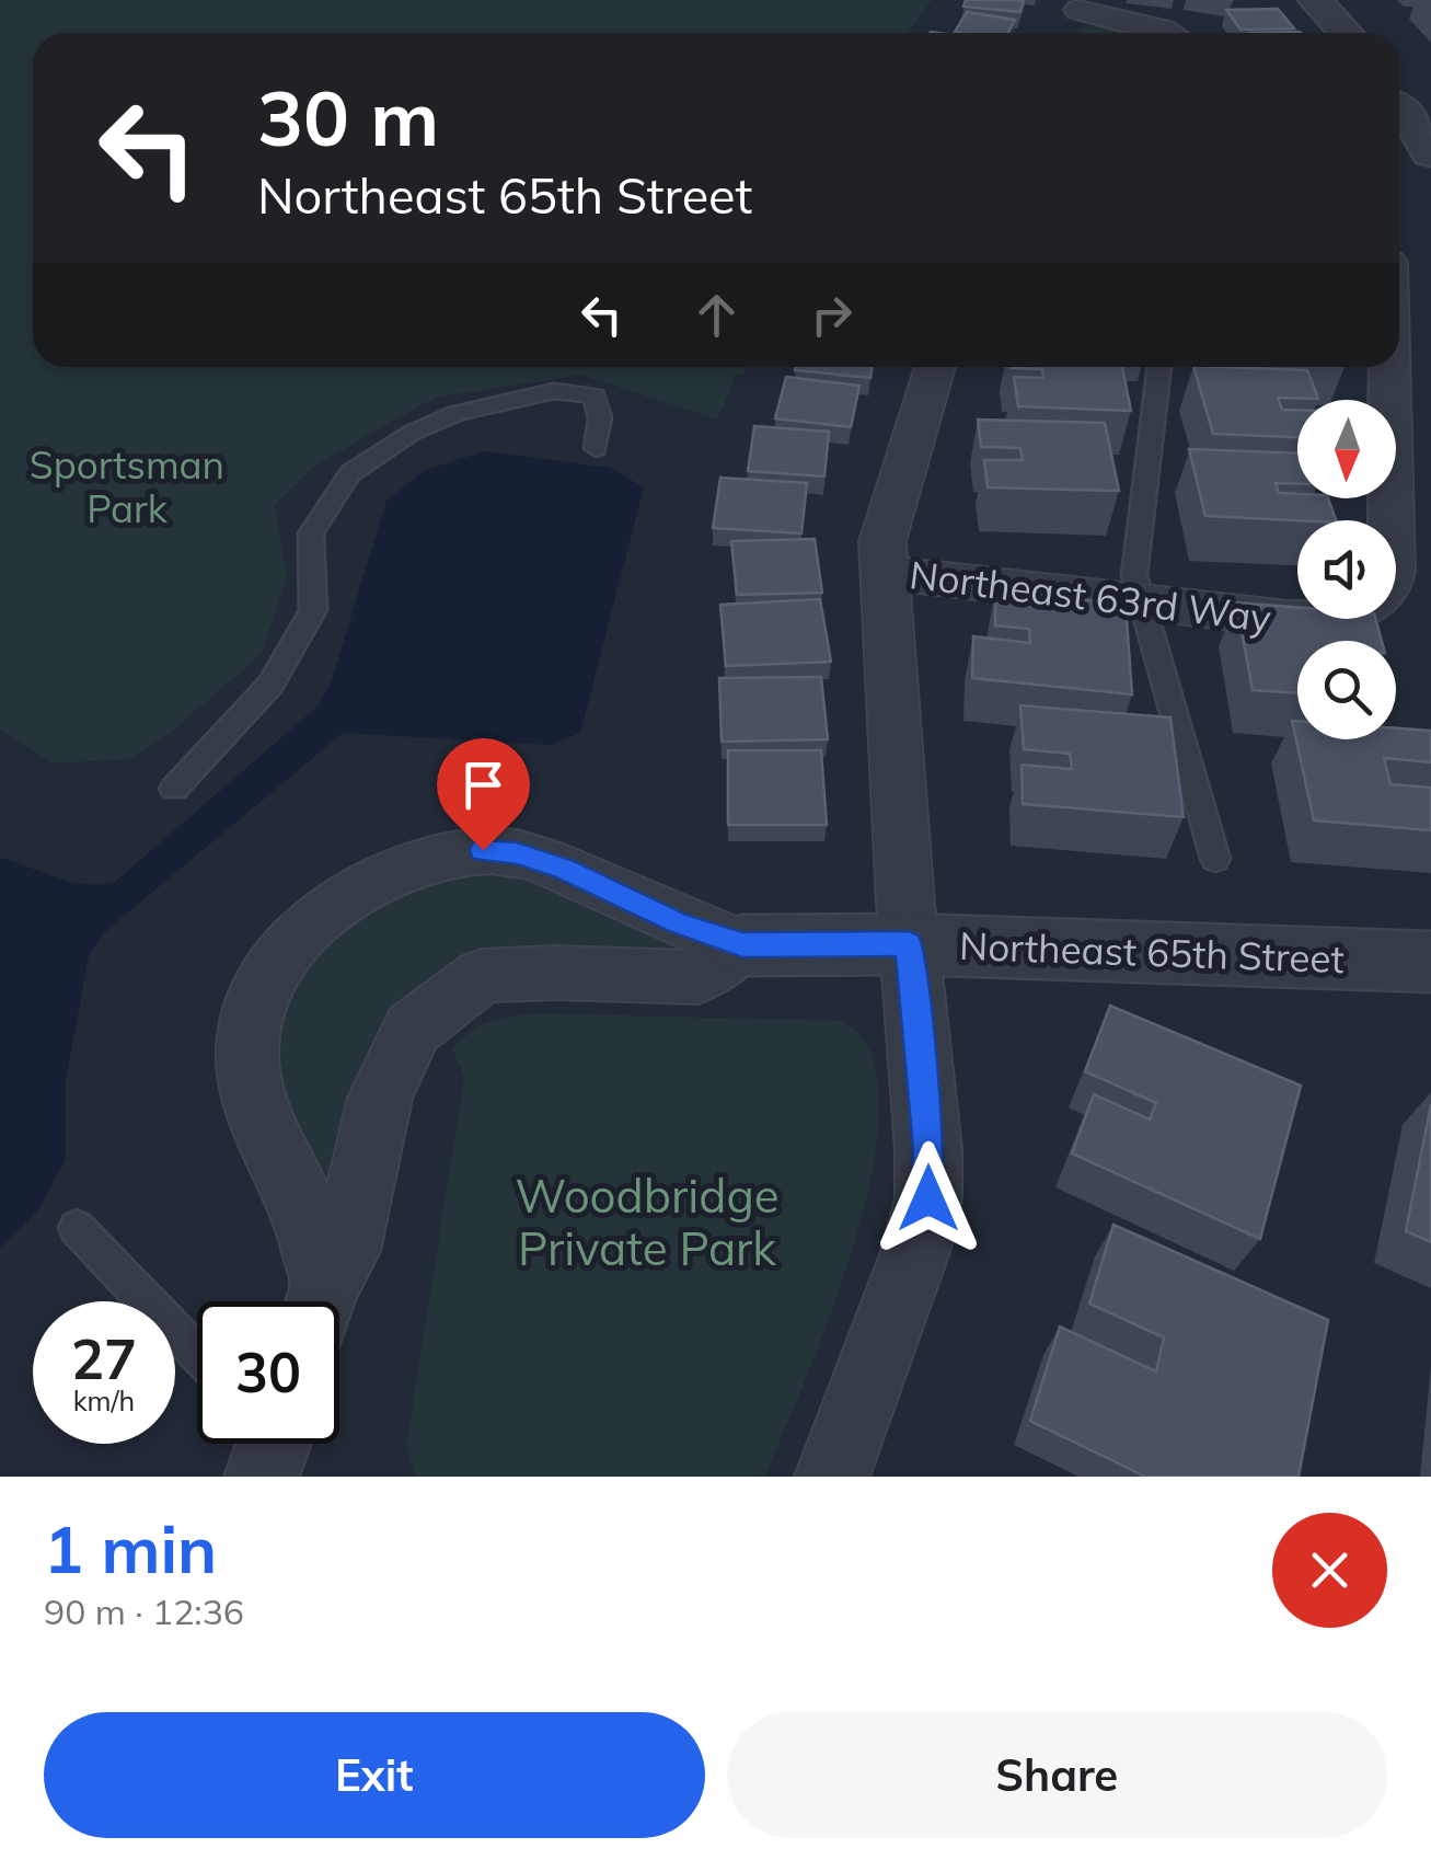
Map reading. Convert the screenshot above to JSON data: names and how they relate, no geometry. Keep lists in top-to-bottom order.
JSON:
{
  "streets": {
    "street": ["Northeast 63rd Way", "Northeast 65th Street"]
  },
  "parks": ["Sportsman Park", "Woodbridge Private Park"],
  "north": "bottom",
  "page": {
    "turn": ["30 m", "Northeast 65th Street"],
    "speed": "27 km/h",
    "limit": "30",
    "heading": ["1 min", "90 m · 12:36"],
    "buttons": ["Exit", "Share"]
  }
}
